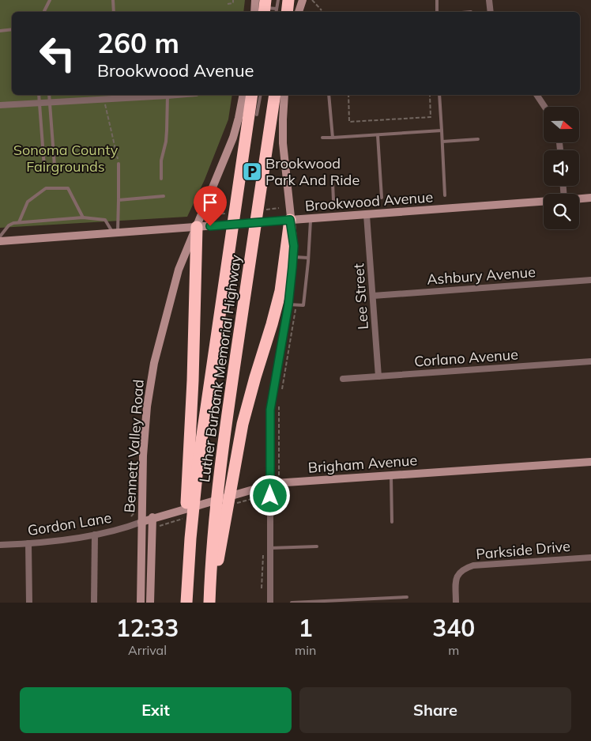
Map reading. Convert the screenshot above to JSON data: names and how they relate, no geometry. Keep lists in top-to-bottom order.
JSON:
{
  "streets": {
    "highway": ["Luther Burbank Memorial Highway"],
    "street": [
      "Brookwood Avenue",
      "Ashbury Avenue",
      "Lee Street",
      "Corlano Avenue",
      "Bennett Valley Road",
      "Brigham Avenue",
      "Gordon Lane",
      "Parkside Drive"
    ]
  },
  "crossings": [
    ["Brookwood Avenue", "Lee Street"],
    ["Brookwood Avenue", "Bennett Valley Road"],
    ["Ashbury Avenue", "Lee Street"],
    ["Lee Street", "Corlano Avenue"],
    ["Bennett Valley Road", "Brigham Avenue"],
    ["Bennett Valley Road", "Gordon Lane"],
    ["Brigham Avenue", "Gordon Lane"]
  ],
  "parks": ["Sonoma County Fairgrounds"],
  "places": {
    "parking": ["Brookwood Park And Ride"]
  },
  "north": "right",
  "page": {
    "turn": ["260 m", "Brookwood Avenue"],
    "eta": [
      "12:33",
      "Arrival",
      "1",
      "min",
      "340",
      "m"
    ],
    "buttons": ["Exit", "Share"]
  }
}
